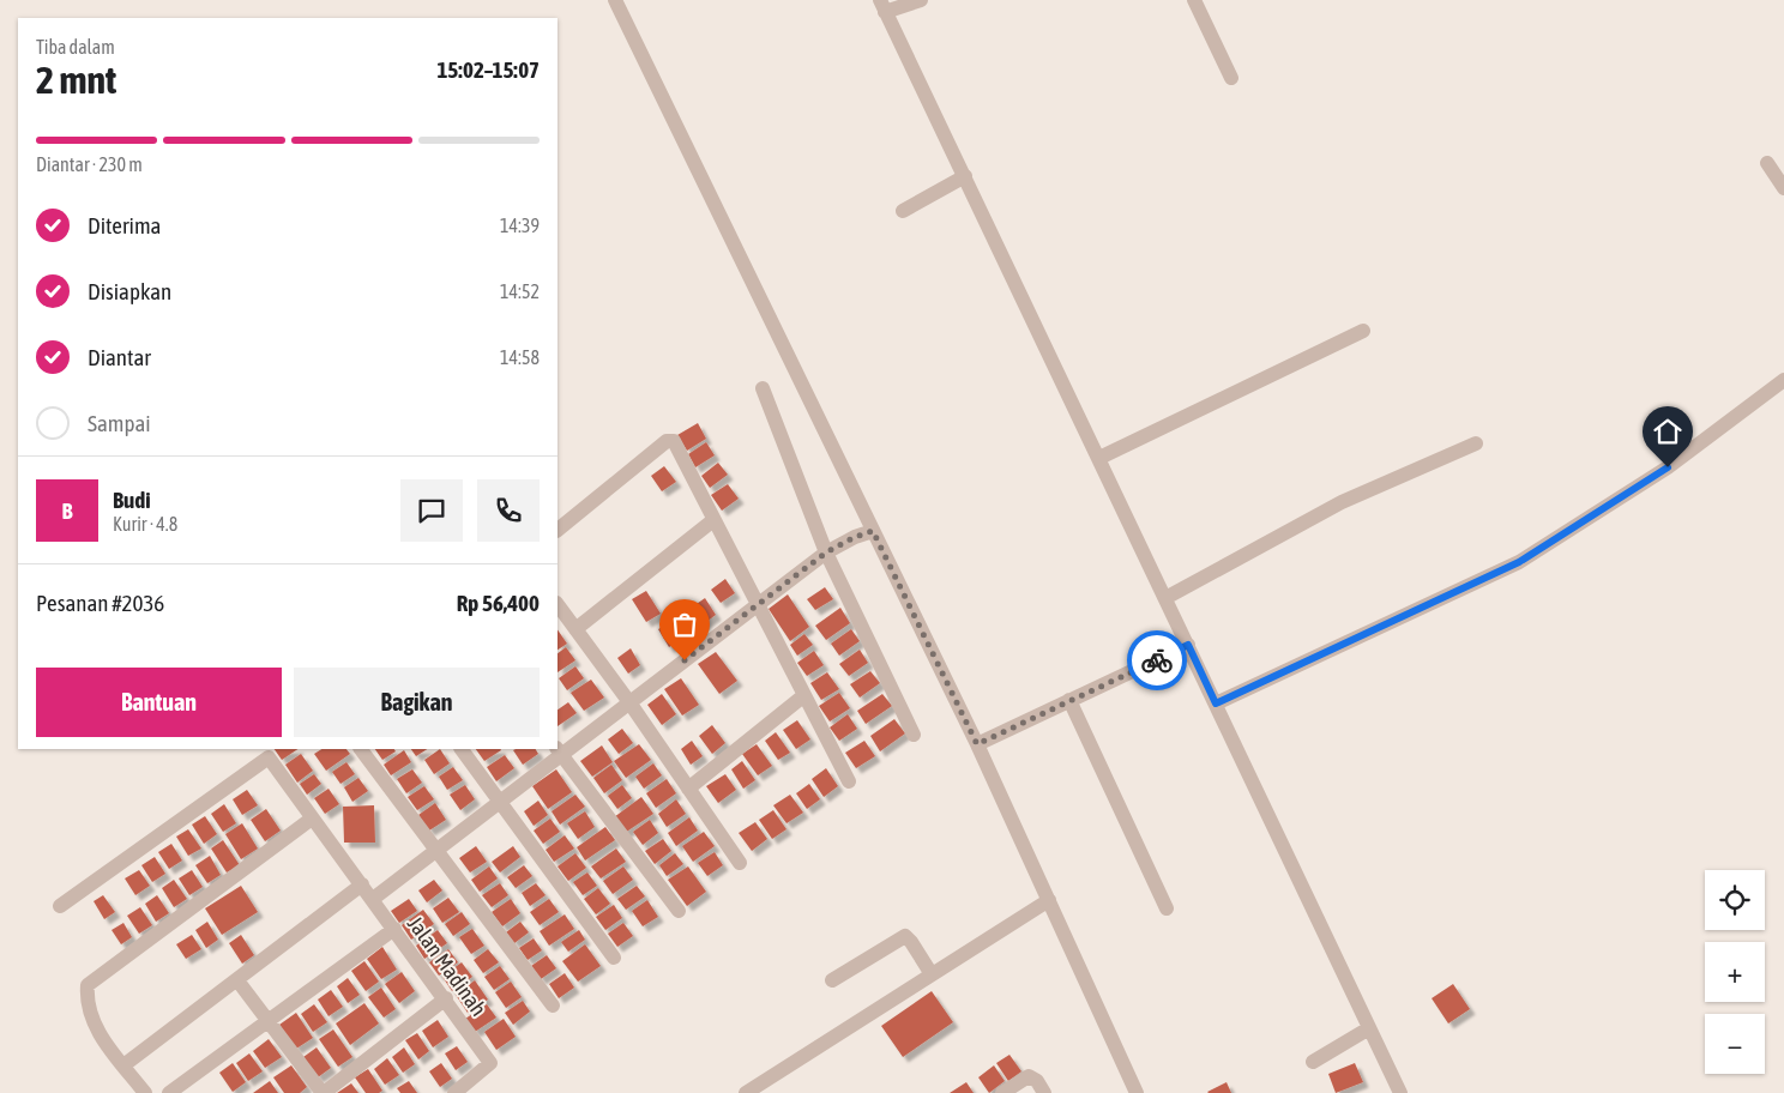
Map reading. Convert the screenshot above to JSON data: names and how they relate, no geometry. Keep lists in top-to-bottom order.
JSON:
{
  "streets": {
    "street": ["Jalan Madinah"]
  },
  "page": {
    "heading": ["2 mnt", "Tiba dalam", "15:02–15:07"],
    "panel": [
      "Budi",
      "Kurir · 4.8",
      "Pesanan #2036",
      "Rp 56,400"
    ],
    "bar": "Diantar · 230 m",
    "list": [
      ["Diterima", "14:39"],
      ["Disiapkan", "14:52"],
      ["Diantar", "14:58"],
      "Sampai"
    ],
    "round": "B",
    "buttons": ["Bantuan", "Bagikan"],
    "map_buttons": ["+", "−"]
  }
}
